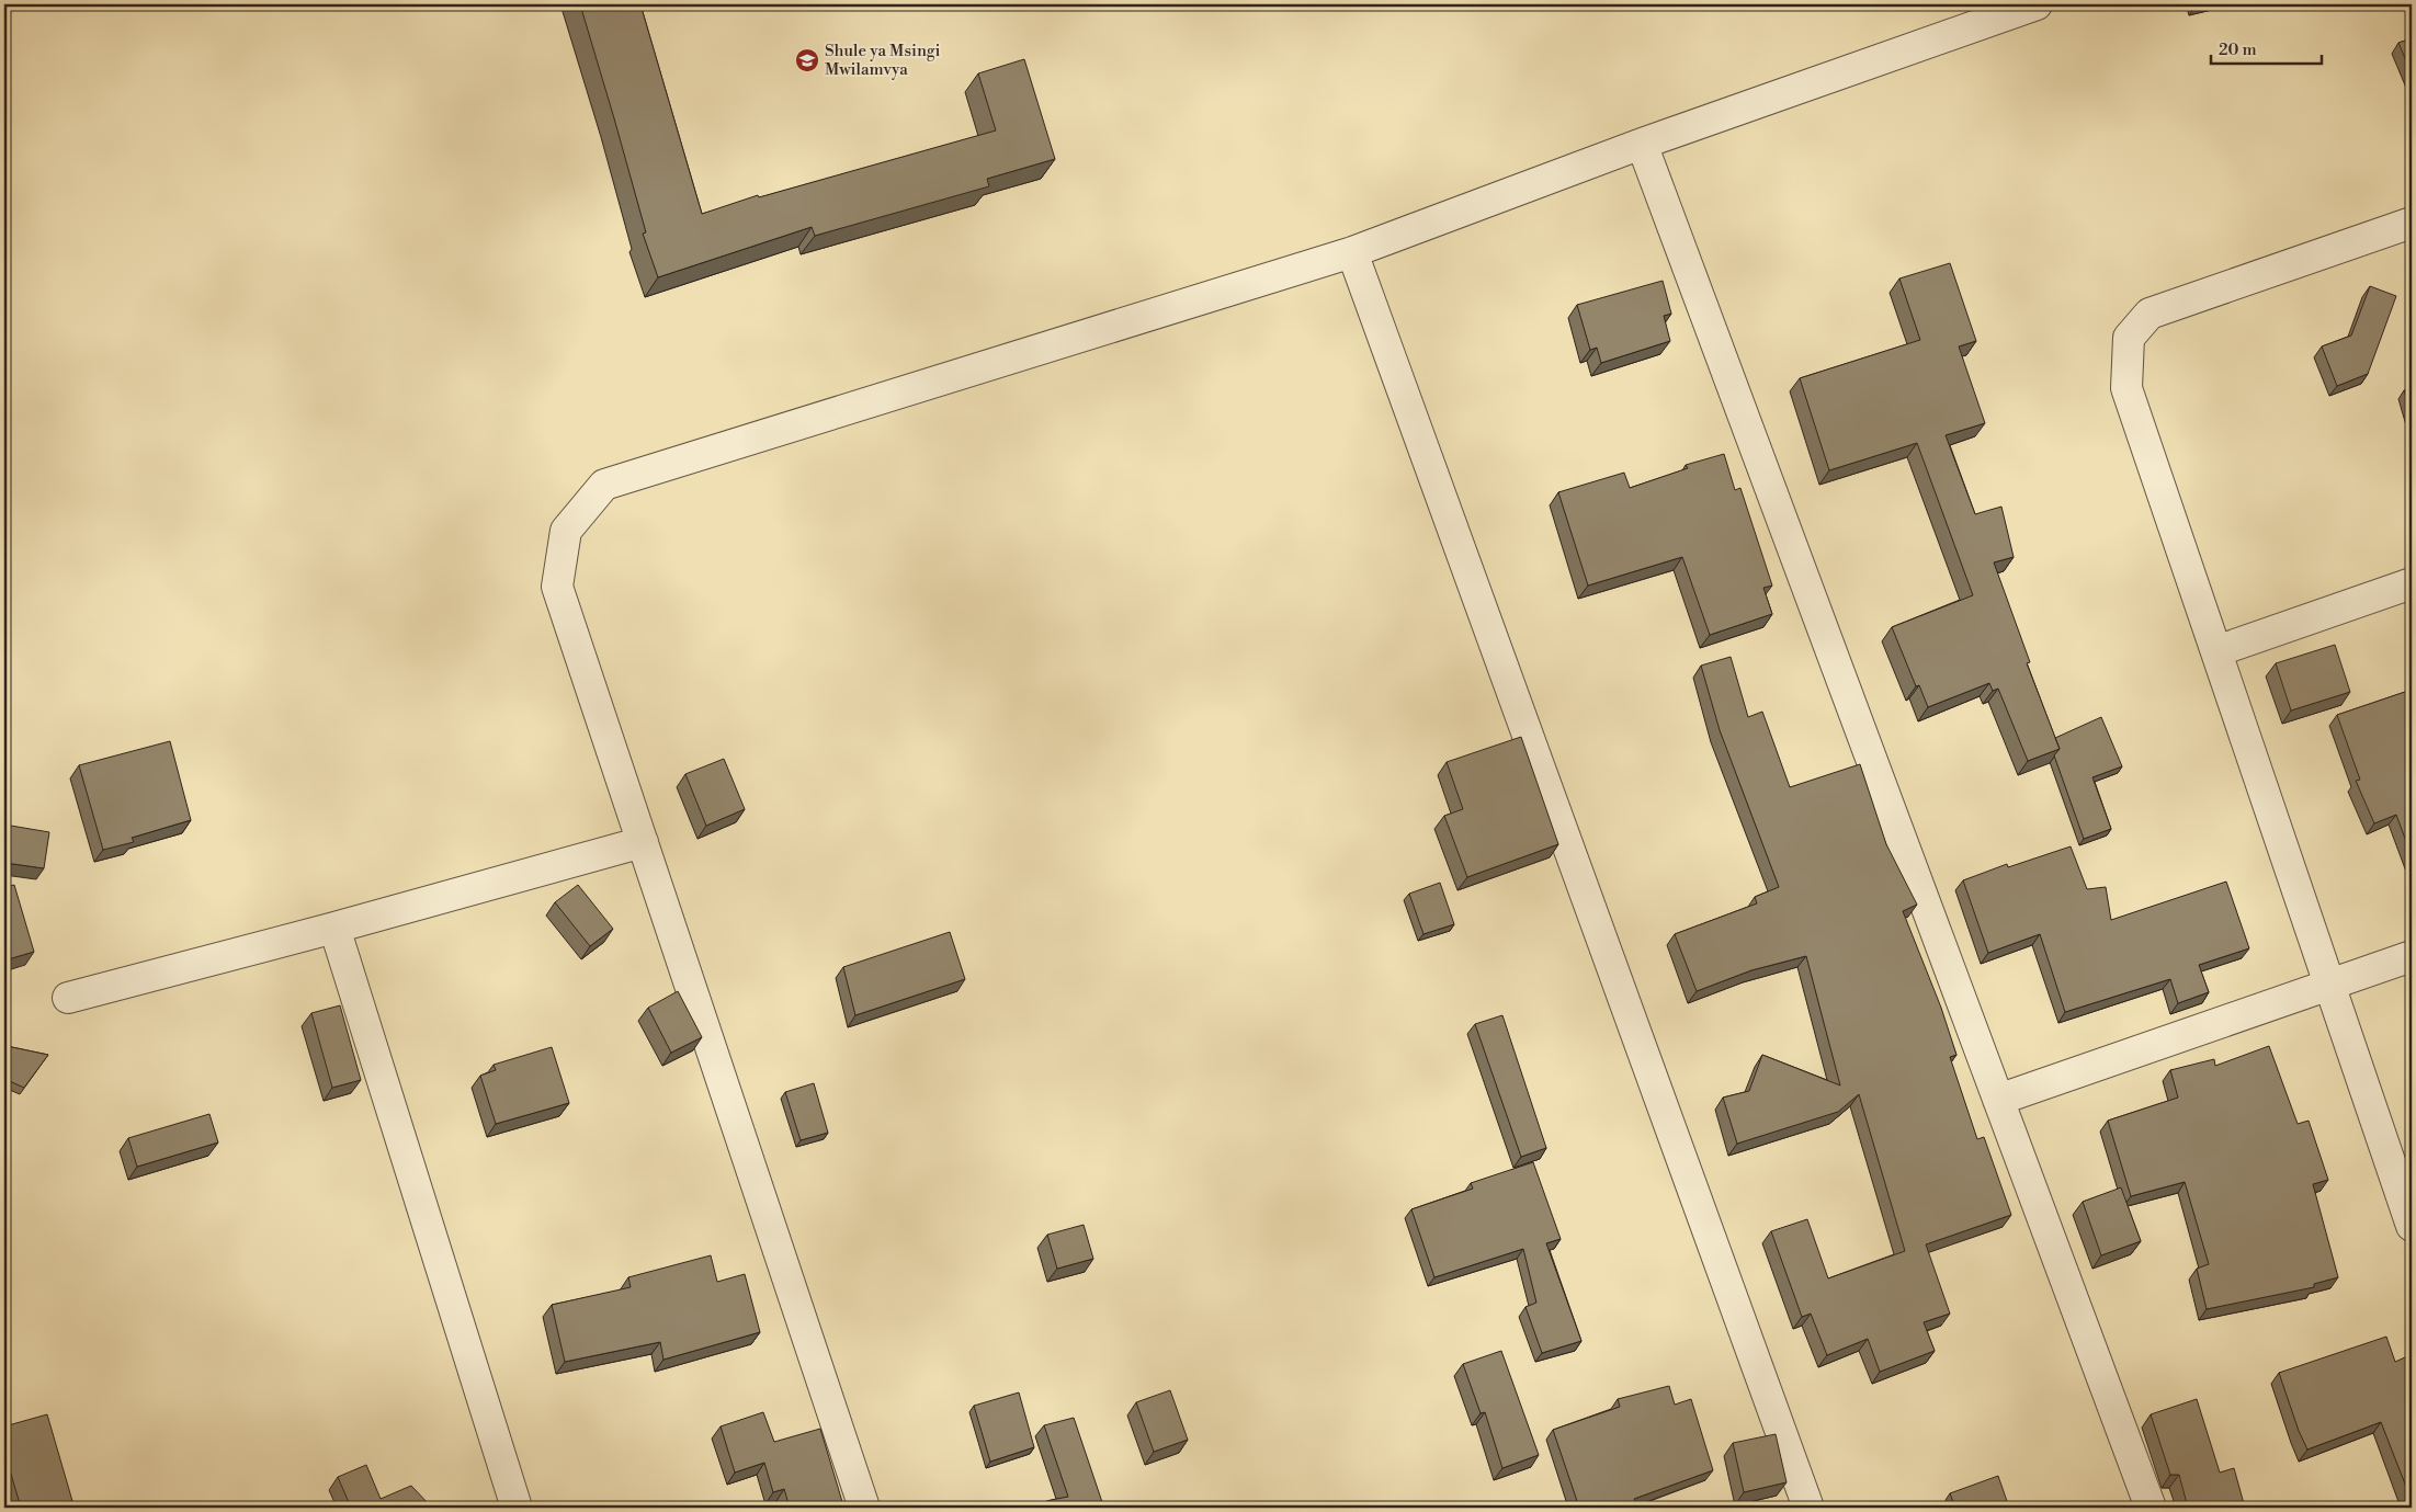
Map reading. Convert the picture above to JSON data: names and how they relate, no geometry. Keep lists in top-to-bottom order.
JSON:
{
  "places": {
    "school or university": ["Shule ya Msingi Mwilamvya"]
  },
  "scale_bar": "20 m"
}
